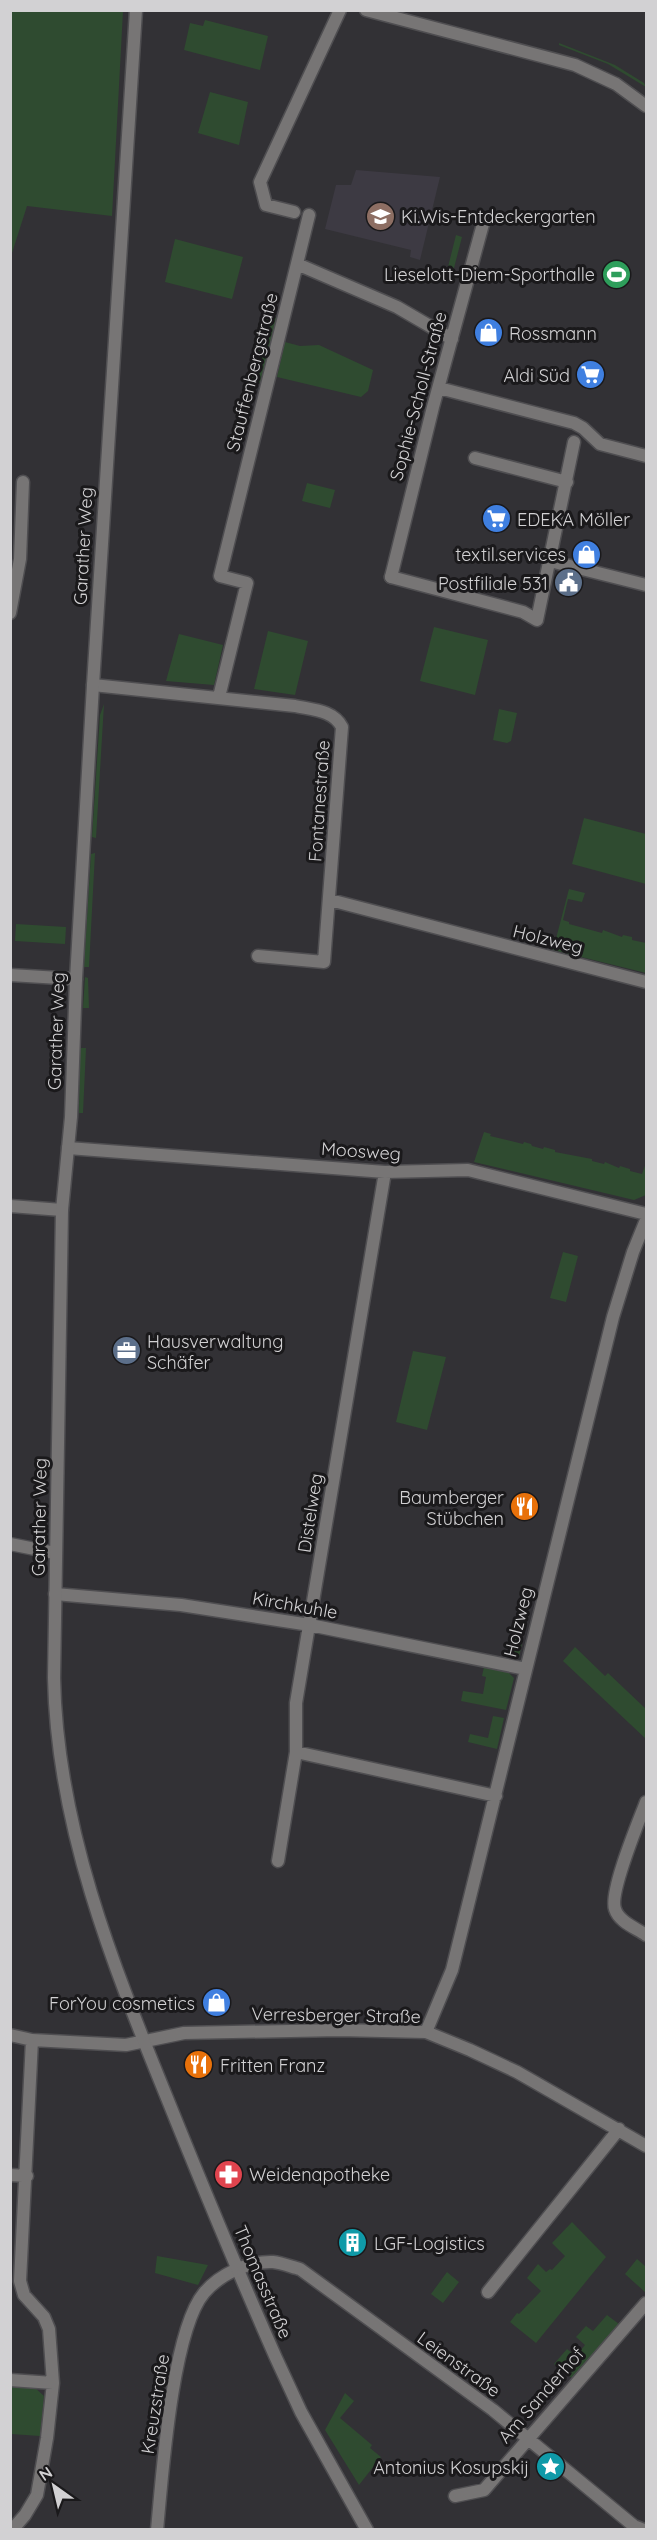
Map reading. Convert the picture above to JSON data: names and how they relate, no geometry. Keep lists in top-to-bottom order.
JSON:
{
  "streets": {
    "street": [
      "Stauffenbergstraße",
      "Sophie-Scholl-Straße",
      "Garather Weg",
      "Fontanestraße",
      "Holzweg",
      "Moosweg",
      "Distelweg",
      "Kirchkuhle",
      "Verresberger Straße",
      "Thomasstraße",
      "Leienstraße",
      "Am Sanderhof",
      "Kreuzstraße"
    ]
  },
  "crossings": [
    ["Stauffenbergstraße", "Fontanestraße"],
    ["Garather Weg", "Fontanestraße"],
    ["Garather Weg", "Moosweg"],
    ["Garather Weg", "Kirchkuhle"],
    ["Garather Weg", "Verresberger Straße"],
    ["Garather Weg", "Thomasstraße"],
    ["Fontanestraße", "Holzweg"],
    ["Holzweg", "Kirchkuhle"],
    ["Holzweg", "Verresberger Straße"],
    ["Moosweg", "Distelweg"],
    ["Distelweg", "Kirchkuhle"],
    ["Verresberger Straße", "Thomasstraße"],
    ["Thomasstraße", "Leienstraße"],
    ["Thomasstraße", "Kreuzstraße"],
    ["Leienstraße", "Am Sanderhof"],
    ["Leienstraße", "Kreuzstraße"]
  ],
  "places": {
    "school or university": ["Ki.Wis-Entdeckergarten"],
    "sports": ["Lieselott-Diem-Sporthalle"],
    "shop": ["Rossmann", "textil.services", "ForYou cosmetics"],
    "supermarket": ["Aldi Süd", "EDEKA Möller"],
    "public building": ["Postfiliale 531"],
    "office": ["Hausverwaltung Schäfer"],
    "restaurant": ["Baumberger Stübchen", "Fritten Franz"],
    "pharmacy": ["Weidenapotheke"],
    "building": ["LGF-Logistics"],
    "place": ["Antonius Kosupskij"]
  },
  "north": "top left"
}
